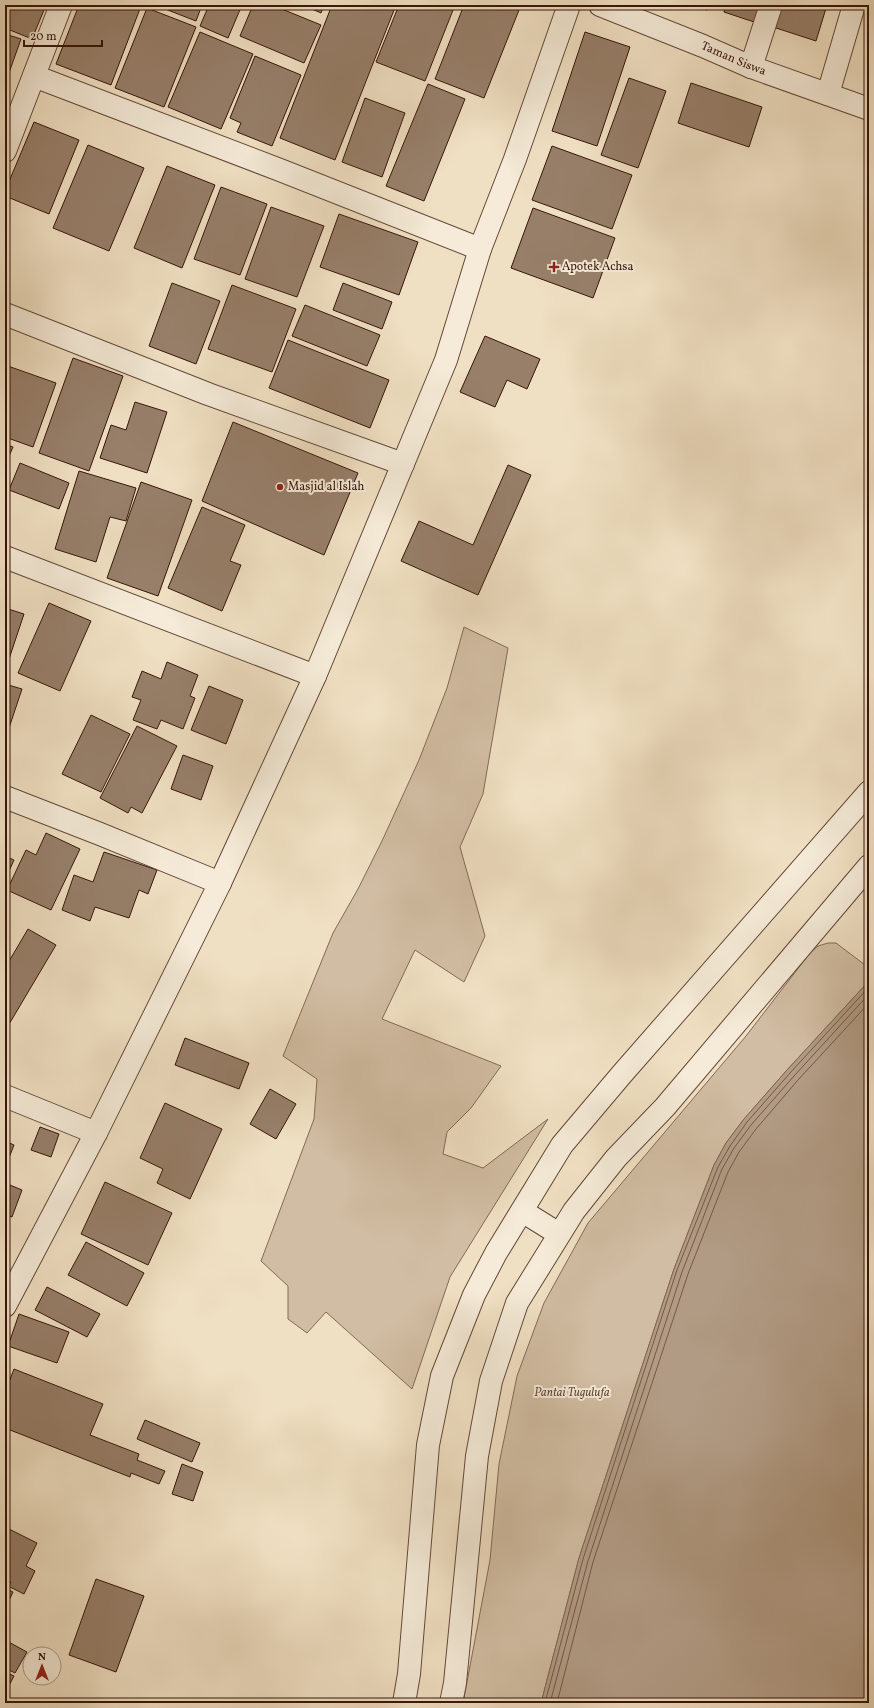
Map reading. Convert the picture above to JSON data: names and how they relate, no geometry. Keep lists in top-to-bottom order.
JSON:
{
  "streets": {
    "street": ["Taman Siswa"]
  },
  "parks": ["Pantai Tugulufa"],
  "places": {
    "health": ["Apotek Achsa"],
    "other": ["Masjid al Islah"]
  },
  "scale_bar": "20 m",
  "north": "top"
}
